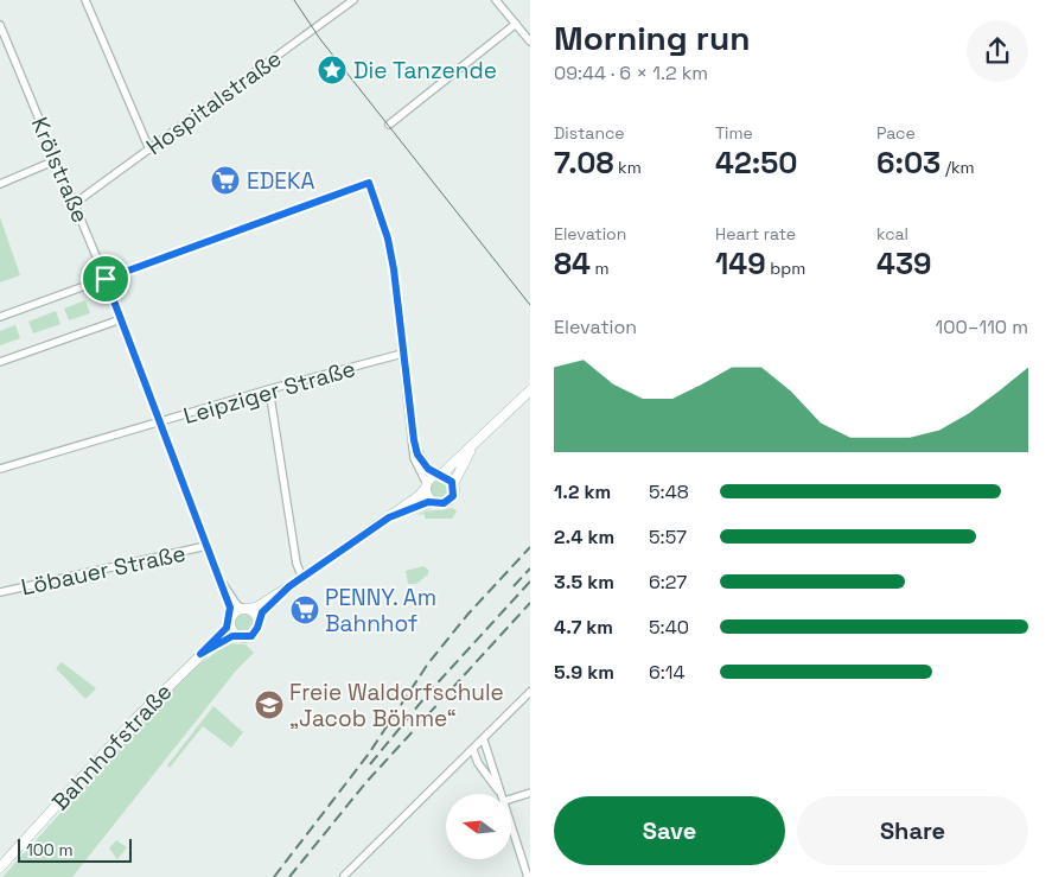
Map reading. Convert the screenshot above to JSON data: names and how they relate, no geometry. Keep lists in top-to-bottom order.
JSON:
{
  "streets": {
    "main road": ["Krölstraße", "Bahnhofstraße"],
    "street": ["Hospitalstraße", "Leipziger Straße", "Löbauer Straße"]
  },
  "crossings": [
    ["Hospitalstraße", "Krölstraße"],
    ["Krölstraße", "Leipziger Straße"],
    ["Krölstraße", "Löbauer Straße"],
    ["Krölstraße", "Bahnhofstraße"]
  ],
  "places": {
    "place": ["Die Tanzende"],
    "supermarket": ["EDEKA", "PENNY. Am Bahnhof"],
    "school or university": ["Freie Waldorfschule „Jacob Böhme“"]
  },
  "scale_bar": "100 m",
  "north": "left",
  "page": {
    "heading": ["Morning run", "09:44 · 6 × 1.2 km"],
    "stats": [
      ["Distance", "7.08 km"],
      ["Time", "42:50"],
      ["Pace", "6:03 /km"],
      ["Elevation", "84 m"],
      ["Heart rate", "149 bpm"],
      ["kcal", "439"]
    ],
    "chart": ["Elevation", "100–110 m"],
    "list": [
      {
        "name": "1.2 km",
        "note": "5:48"
      },
      {
        "name": "2.4 km",
        "note": "5:57"
      },
      {
        "name": "3.5 km",
        "note": "6:27"
      },
      {
        "name": "4.7 km",
        "note": "5:40"
      },
      {
        "name": "5.9 km",
        "note": "6:14"
      }
    ],
    "buttons": ["Save", "Share"],
    "scale": "100 m"
  }
}
